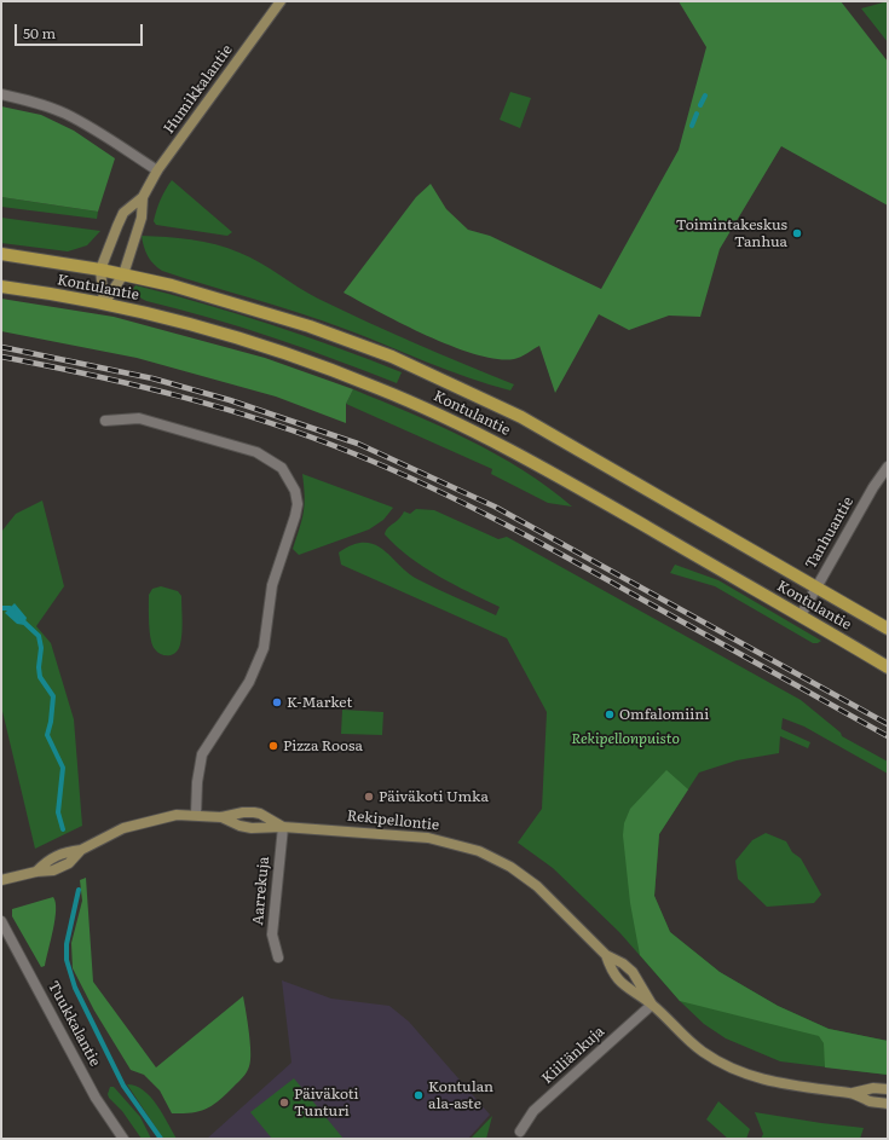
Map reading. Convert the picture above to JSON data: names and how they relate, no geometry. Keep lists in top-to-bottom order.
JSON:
{
  "streets": {
    "main road": ["Kontulantie"],
    "street": [
      "Humikkalantie",
      "Tanhuantie",
      "Rekipellontie",
      "Aarrekuja",
      "Tuukkalantie",
      "Kiiliänkuja"
    ]
  },
  "crossings": [
    ["Humikkalantie", "Kontulantie"],
    ["Kontulantie", "Tanhuantie"],
    ["Rekipellontie", "Aarrekuja"],
    ["Rekipellontie", "Kiiliänkuja"]
  ],
  "parks": ["Rekipellonpuisto"],
  "places": [
    "Toimintakeskus Tanhua",
    "K-Market",
    "Omfalomiini",
    "Pizza Roosa",
    "Päiväkoti Umka",
    "Kontulan ala-aste",
    "Päiväkoti Tunturi"
  ],
  "scale_bar": "50 m"
}
